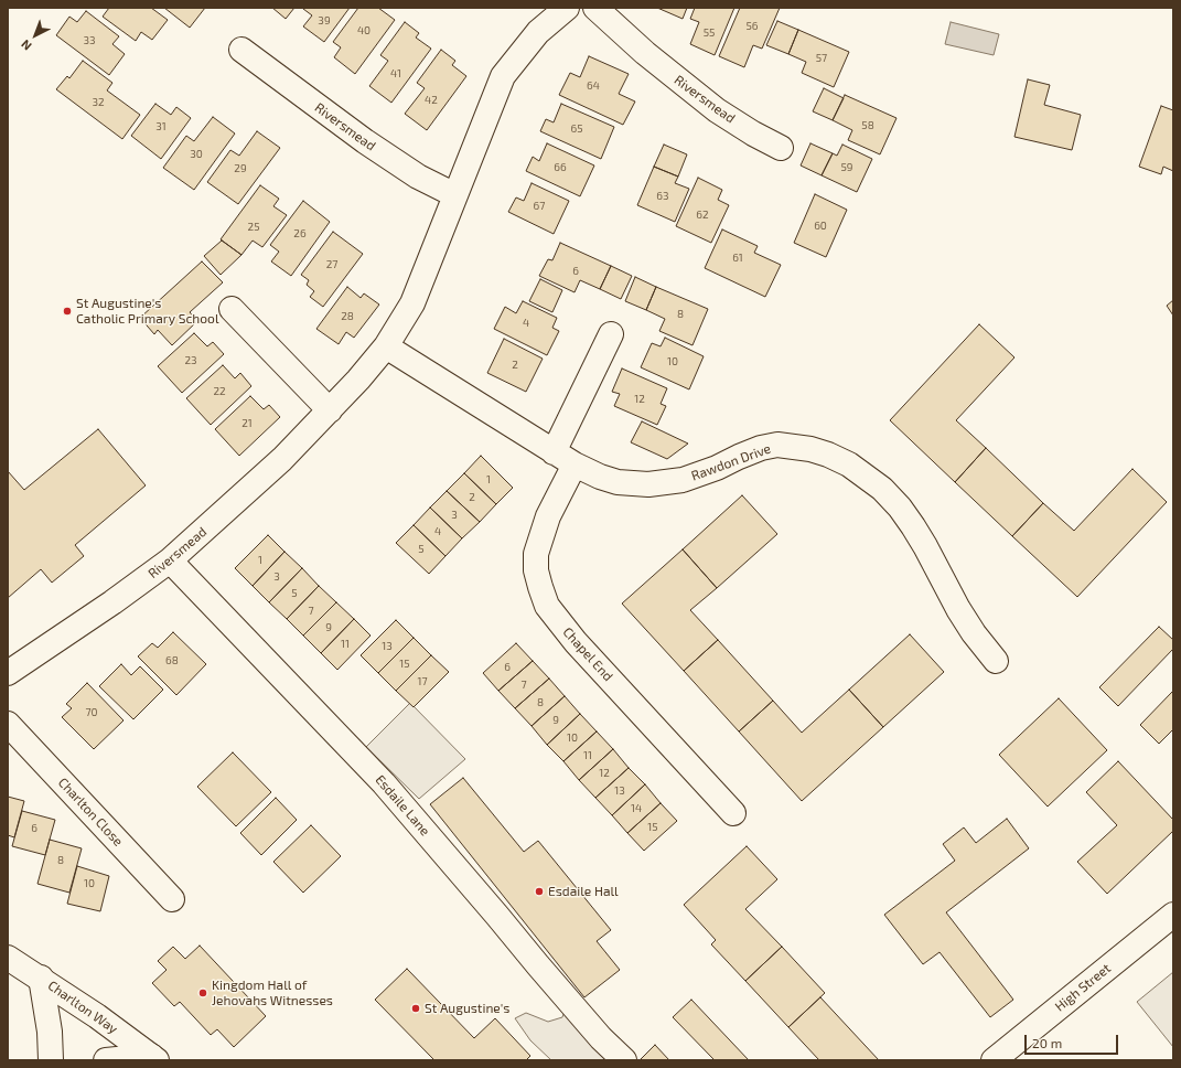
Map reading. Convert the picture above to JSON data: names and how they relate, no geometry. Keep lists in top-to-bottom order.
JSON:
{
  "streets": {
    "street": [
      "Riversmead",
      "Rawdon Drive",
      "Chapel End",
      "Esdaile Lane",
      "Charlton Close",
      "High Street",
      "Charlton Way"
    ]
  },
  "crossings": [
    ["Riversmead", "Rawdon Drive"],
    ["Riversmead", "Esdaile Lane"],
    ["Rawdon Drive", "Chapel End"]
  ],
  "places": [
    "St Augustine's Catholic Primary School",
    "Esdaile Hall",
    "Kingdom Hall of Jehovahs Witnesses",
    "St Augustine's"
  ],
  "house_numbers": [
    "39",
    "56",
    "40",
    "55",
    "33",
    "57",
    "41",
    "64",
    "42",
    "32",
    "58",
    "31",
    "65",
    "30",
    "66",
    "59",
    "29",
    "63",
    "67",
    "62",
    "60",
    "25",
    "26",
    "61",
    "27",
    "6",
    "8",
    "28",
    "4",
    "23",
    "10",
    "2",
    "22",
    "12",
    "21",
    "1",
    "2",
    "3",
    "4",
    "5",
    "1",
    "3",
    "5",
    "7",
    "9",
    "11",
    "13",
    "68",
    "15",
    "6",
    "17",
    "7",
    "8",
    "70",
    "9",
    "10",
    "11",
    "12",
    "13",
    "14",
    "15",
    "6",
    "8",
    "10"
  ],
  "scale_bar": "20 m",
  "north": "bottom left"
}
